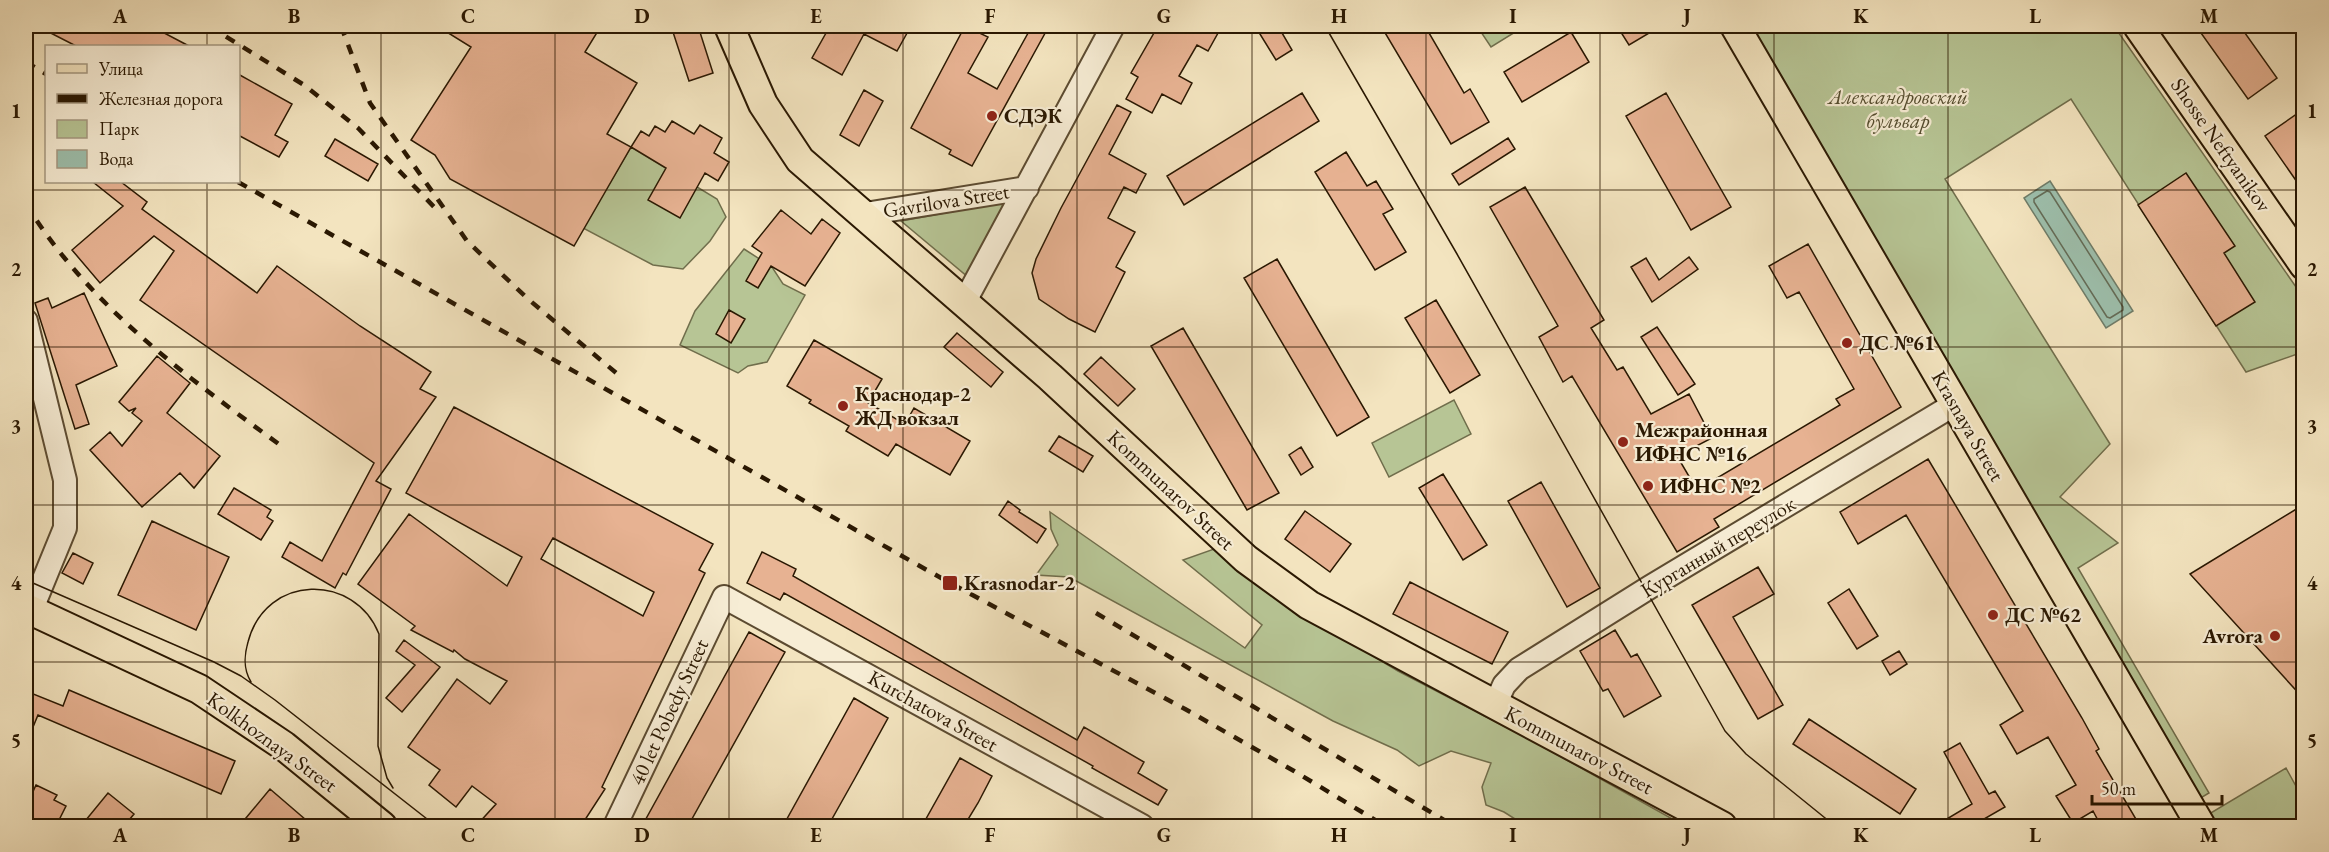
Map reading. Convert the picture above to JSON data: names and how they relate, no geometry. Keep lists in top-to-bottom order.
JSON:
{
  "streets": {
    "main road": [
      "Shosse Neftyanikov",
      "Krasnaya Street",
      "Kommunarov Street",
      "Kolkhoznaya Street"
    ],
    "street": [
      "Gavrilova Street",
      "Курганный переулок",
      "Kurchatova Street",
      "40 let Pobedy Street"
    ]
  },
  "crossings": [
    ["Gavrilova Street", "Kommunarov Street"],
    ["Krasnaya Street", "Курганный переулок"],
    ["Kommunarov Street", "Курганный переулок"],
    ["Kurchatova Street", "40 let Pobedy Street"]
  ],
  "parks": ["Александровский бульвар"],
  "places": {
    "other": [
      "СДЭК",
      "ДС №61",
      "Краснодар-2 ЖД вокзал",
      "Межрайонная ИФНС №16",
      "ИФНС №2",
      "ДС №62",
      "Avrora"
    ],
    "transit": ["Krasnodar-2"]
  },
  "legend": [
    "Улица",
    "Железная дорога",
    "Парк",
    "Вода"
  ],
  "scale_bar": "50 m",
  "grid": {
    "columns": [
      "A",
      "B",
      "C",
      "D",
      "E",
      "F",
      "G",
      "H",
      "I",
      "J",
      "K",
      "L",
      "M"
    ],
    "rows": [
      "1",
      "2",
      "3",
      "4",
      "5"
    ]
  }
}
